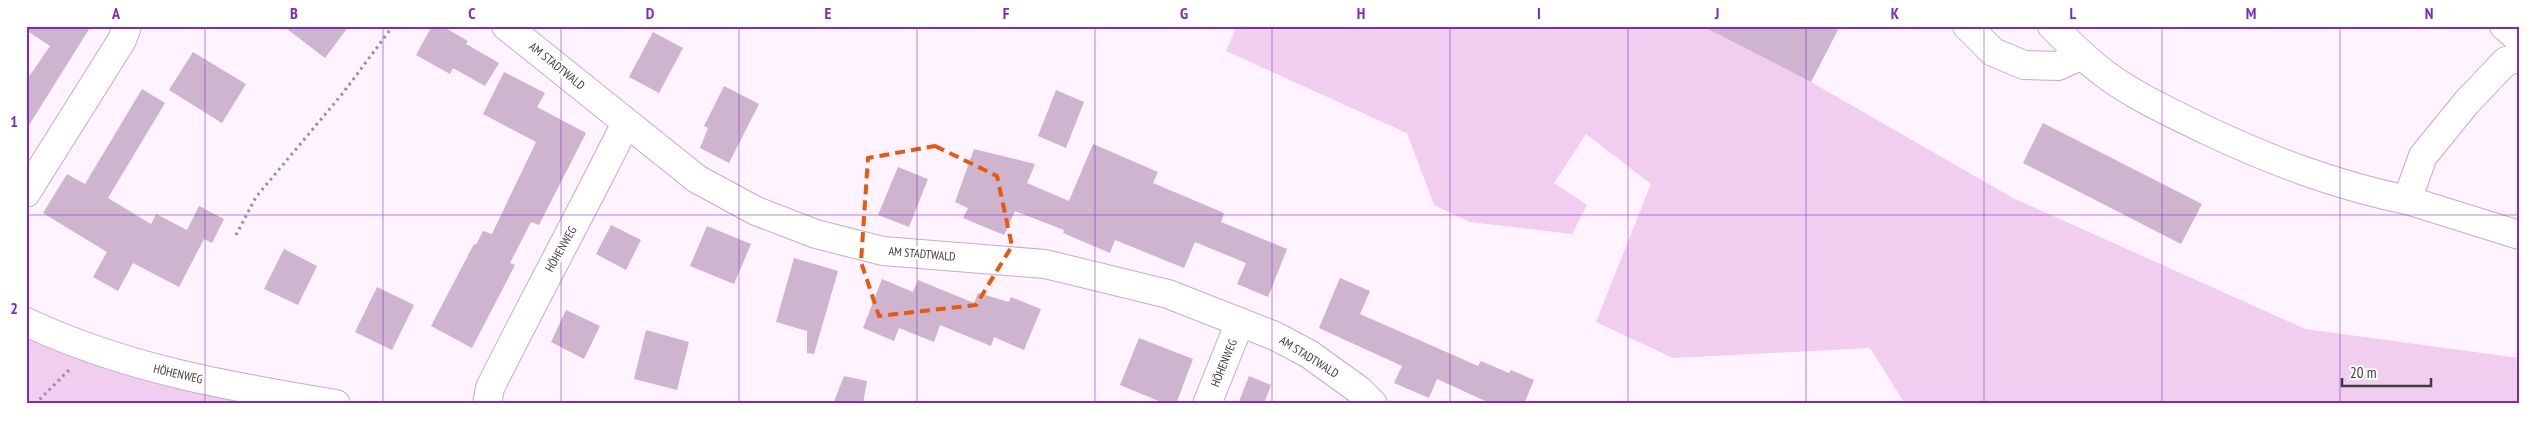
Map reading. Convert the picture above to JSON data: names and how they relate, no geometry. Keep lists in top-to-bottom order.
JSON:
{
  "streets": {
    "street": ["AM STADTWALD", "HÖHENWEG"]
  },
  "crossings": [
    ["AM STADTWALD", "HÖHENWEG"]
  ],
  "scale_bar": "20 m",
  "grid": {
    "columns": [
      "A",
      "B",
      "C",
      "D",
      "E",
      "F",
      "G",
      "H",
      "I",
      "J",
      "K",
      "L",
      "M",
      "N"
    ],
    "rows": ["1", "2"]
  }
}
